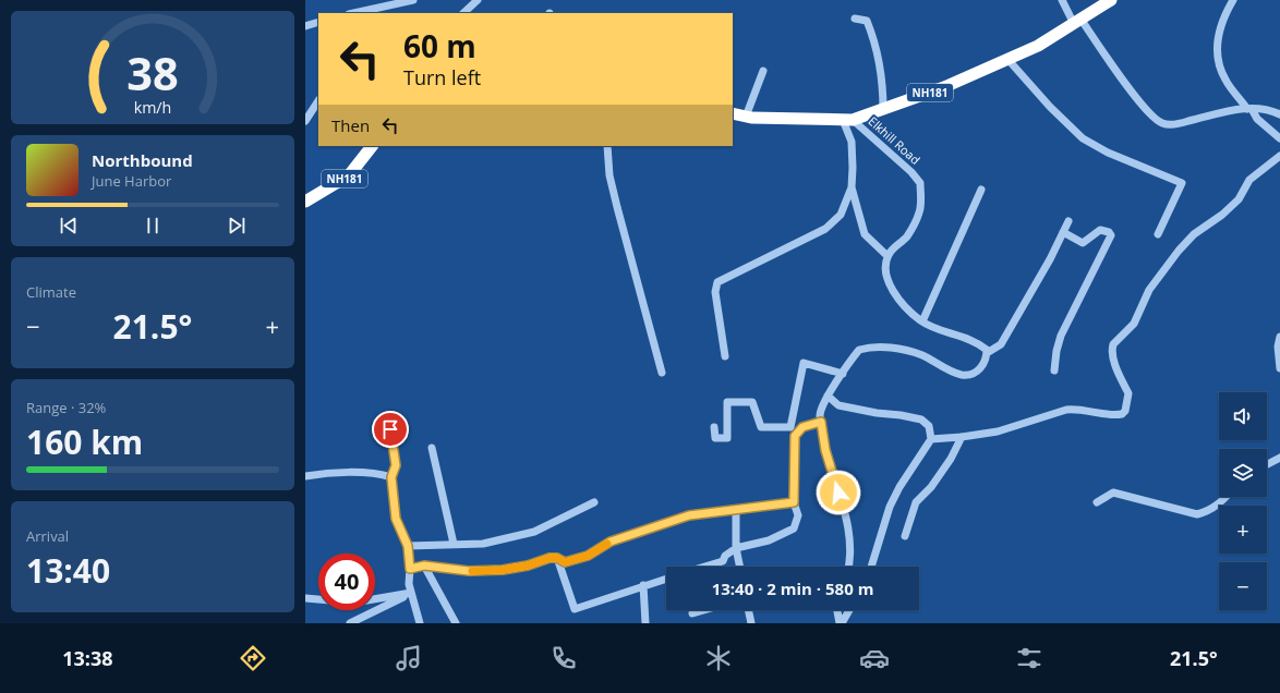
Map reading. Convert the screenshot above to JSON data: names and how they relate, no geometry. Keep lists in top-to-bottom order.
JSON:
{
  "streets": {
    "highway": ["NH181"],
    "street": ["Elkhill Road"]
  },
  "crossings": [
    ["NH181", "Elkhill Road"]
  ],
  "page": {
    "turn": ["60 m", "Turn left"],
    "then": "Then",
    "song": ["Northbound", "June Harbor"],
    "tile": [
      "Climate",
      ["Range · 32%", "160 km"],
      ["Arrival", "13:40"]
    ],
    "heat": ["−", "21.5°", "+"],
    "map_buttons": ["+", "−"],
    "limit": "40",
    "trip": "13:40 · 2 min · 580 m",
    "tabs": ["13:38", "21.5°"],
    "gauge": ["38", "km/h"]
  }
}
